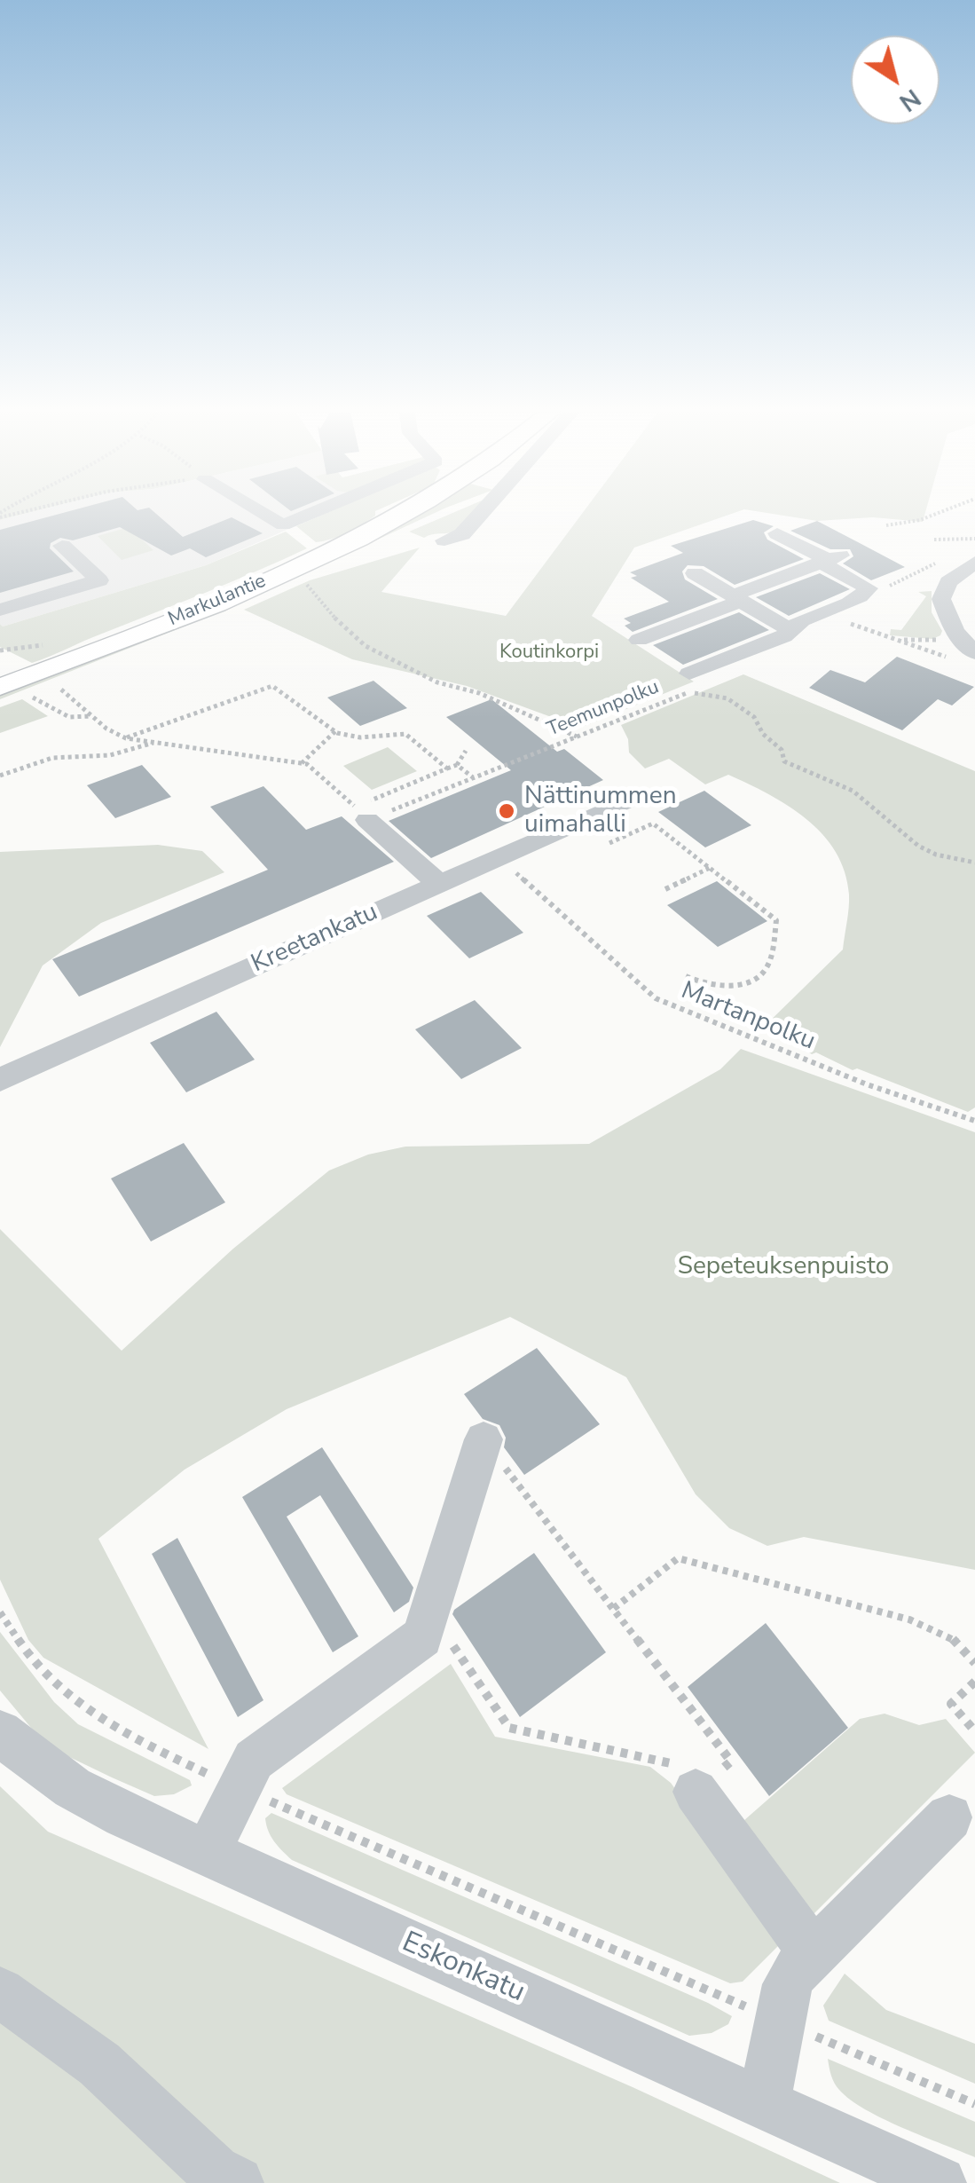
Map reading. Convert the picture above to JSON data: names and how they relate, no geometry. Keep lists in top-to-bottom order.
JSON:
{
  "streets": {
    "main road": ["Markulantie"],
    "street": ["Kreetankatu", "Eskonkatu"],
    "path": ["Teemunpolku", "Martanpolku"]
  },
  "crossings": [
    ["Kreetankatu", "Martanpolku"]
  ],
  "parks": ["Koutinkorpi", "Sepeteuksenpuisto"],
  "places": ["Nättinummen uimahalli"],
  "north": "bottom right"
}
